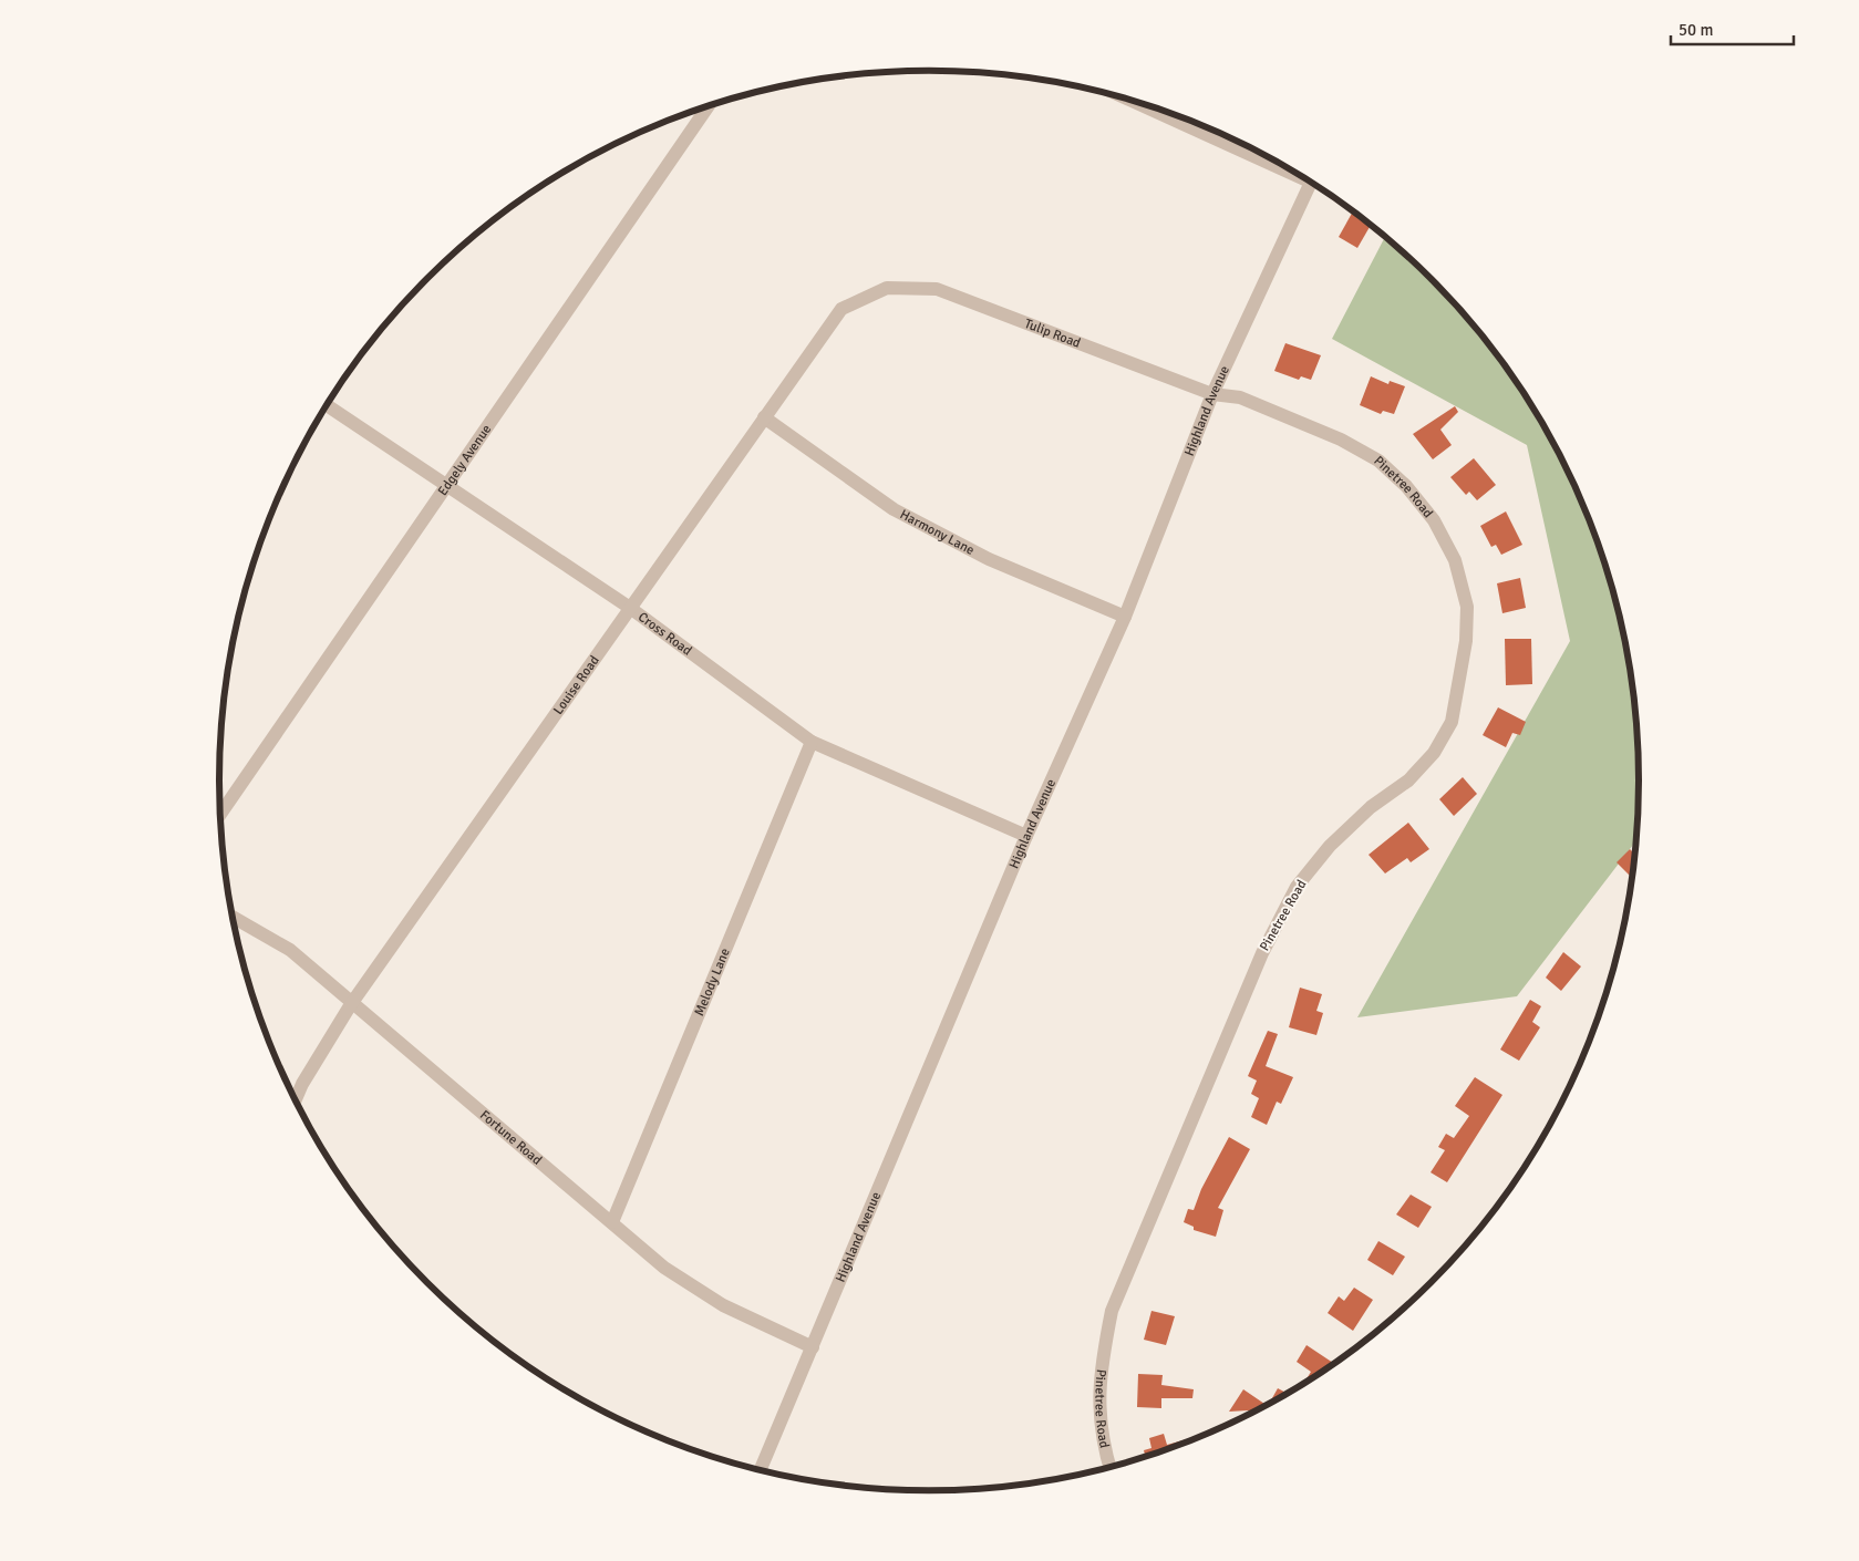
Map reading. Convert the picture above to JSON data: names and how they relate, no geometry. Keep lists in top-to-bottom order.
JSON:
{
  "streets": {
    "street": [
      "Tulip Road",
      "Highland Avenue",
      "Edgely Avenue",
      "Pinetree Road",
      "Harmony Lane",
      "Cross Road",
      "Louise Road",
      "Melody Lane",
      "Fortune Road"
    ]
  },
  "crossings": [
    ["Tulip Road", "Highland Avenue"],
    ["Tulip Road", "Pinetree Road"],
    ["Tulip Road", "Louise Road"],
    ["Highland Avenue", "Pinetree Road"],
    ["Highland Avenue", "Harmony Lane"],
    ["Highland Avenue", "Cross Road"],
    ["Highland Avenue", "Fortune Road"],
    ["Edgely Avenue", "Cross Road"],
    ["Harmony Lane", "Louise Road"],
    ["Cross Road", "Louise Road"],
    ["Cross Road", "Melody Lane"],
    ["Louise Road", "Fortune Road"],
    ["Melody Lane", "Fortune Road"]
  ],
  "scale_bar": "50 m"
}
